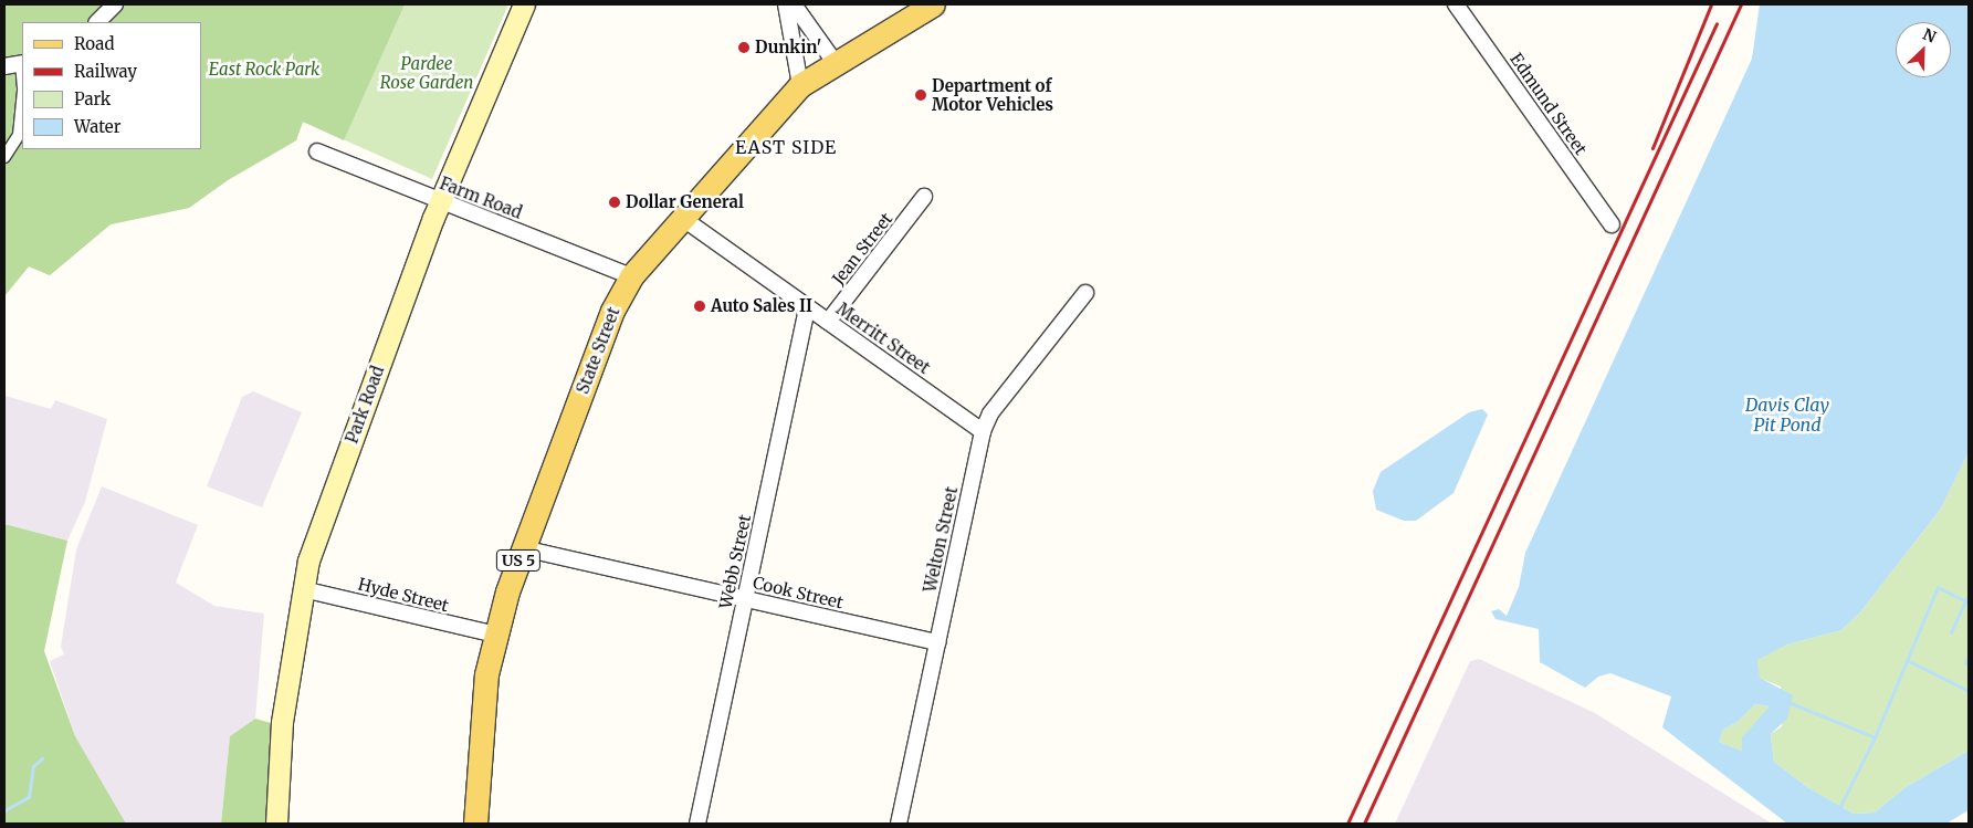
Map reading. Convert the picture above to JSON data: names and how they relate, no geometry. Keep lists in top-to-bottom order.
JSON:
{
  "streets": {
    "main road": ["State Street", "Park Road", "US 5"],
    "street": [
      "Edmund Street",
      "Farm Road",
      "Jean Street",
      "Merritt Street",
      "Welton Street",
      "Webb Street",
      "Cook Street",
      "Hyde Street"
    ]
  },
  "crossings": [
    ["Farm Road", "State Street"],
    ["Farm Road", "Park Road"],
    ["Jean Street", "Merritt Street"],
    ["Merritt Street", "State Street"],
    ["Merritt Street", "Welton Street"],
    ["Merritt Street", "Webb Street"],
    ["State Street", "Cook Street"],
    ["State Street", "Hyde Street"],
    ["Park Road", "Hyde Street"],
    ["Welton Street", "Cook Street"],
    ["Webb Street", "Cook Street"]
  ],
  "districts": ["EAST SIDE"],
  "water": ["Davis Clay Pit Pond"],
  "parks": ["Pardee Rose Garden", "East Rock Park"],
  "places": [
    "Dunkin'",
    "Department of Motor Vehicles",
    "Dollar General",
    "Auto Sales II"
  ],
  "legend": [
    "Road",
    "Railway",
    "Park",
    "Water"
  ],
  "north": "top right"
}
